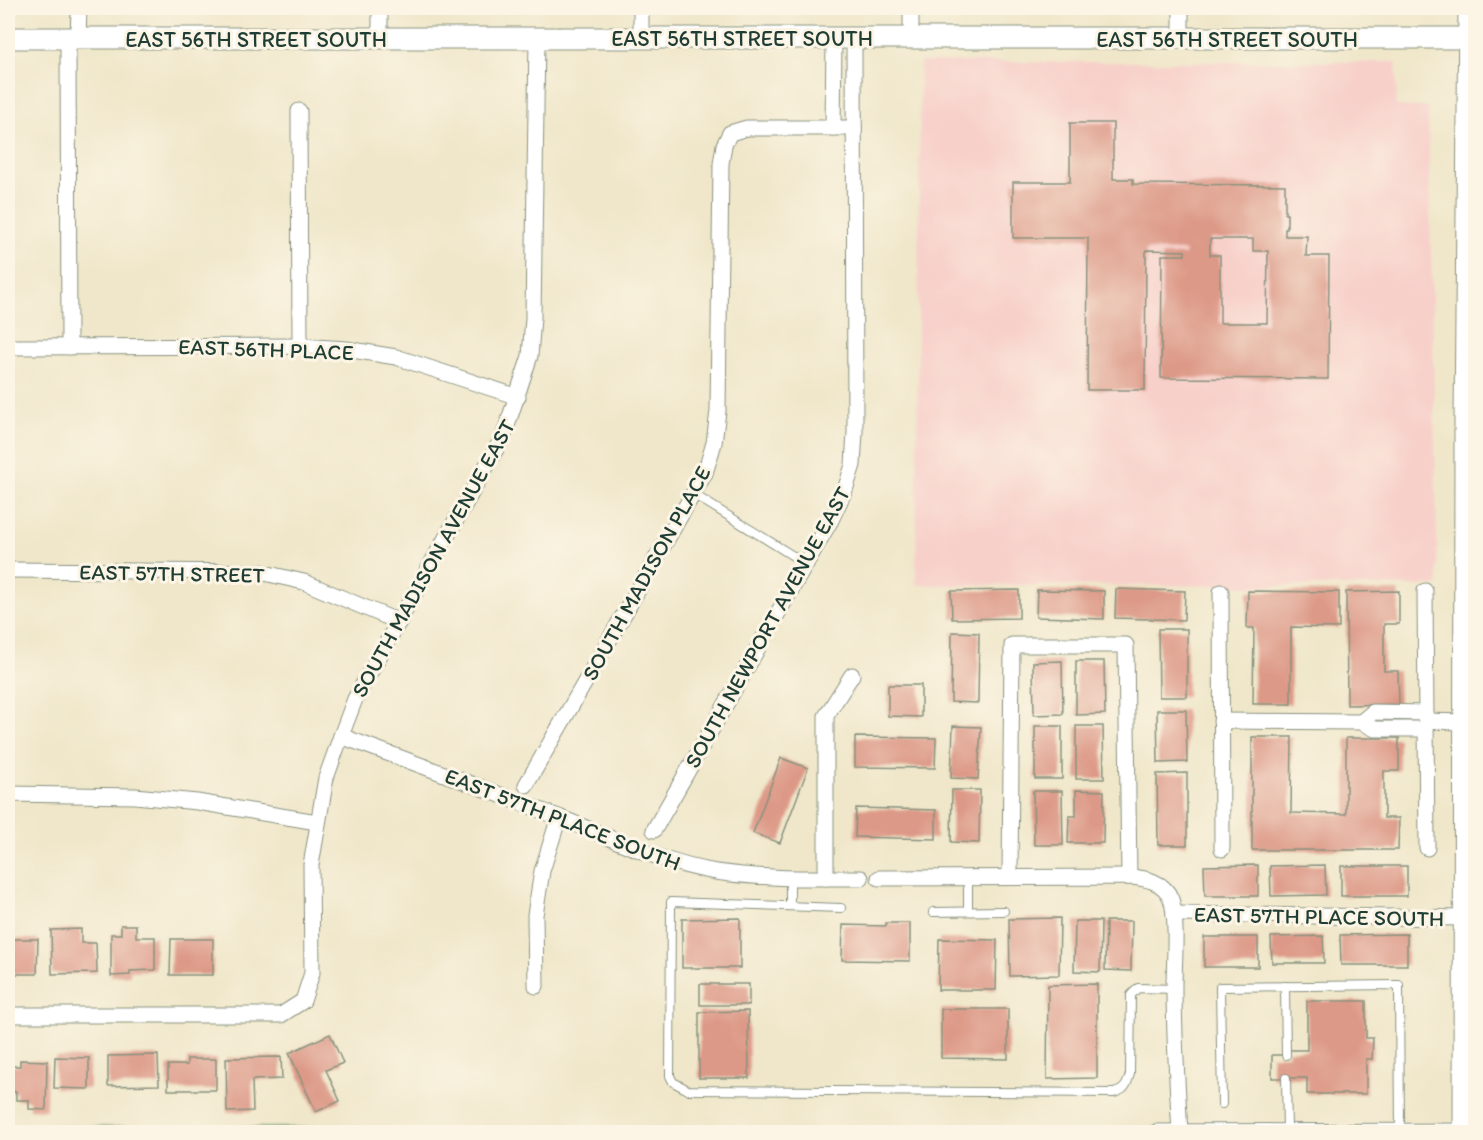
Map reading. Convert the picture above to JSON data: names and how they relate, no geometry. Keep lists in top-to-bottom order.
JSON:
{
  "streets": {
    "street": [
      "EAST 56TH STREET SOUTH",
      "EAST 56TH PLACE",
      "SOUTH MADISON AVENUE EAST",
      "EAST 57TH STREET",
      "SOUTH MADISON PLACE",
      "SOUTH NEWPORT AVENUE EAST",
      "EAST 57TH PLACE SOUTH"
    ]
  },
  "crossings": [
    ["EAST 56TH STREET SOUTH", "SOUTH MADISON AVENUE EAST"],
    ["EAST 56TH STREET SOUTH", "SOUTH NEWPORT AVENUE EAST"],
    ["EAST 56TH PLACE", "SOUTH MADISON AVENUE EAST"],
    ["SOUTH MADISON AVENUE EAST", "EAST 57TH STREET"],
    ["SOUTH MADISON AVENUE EAST", "EAST 57TH PLACE SOUTH"]
  ]
}
